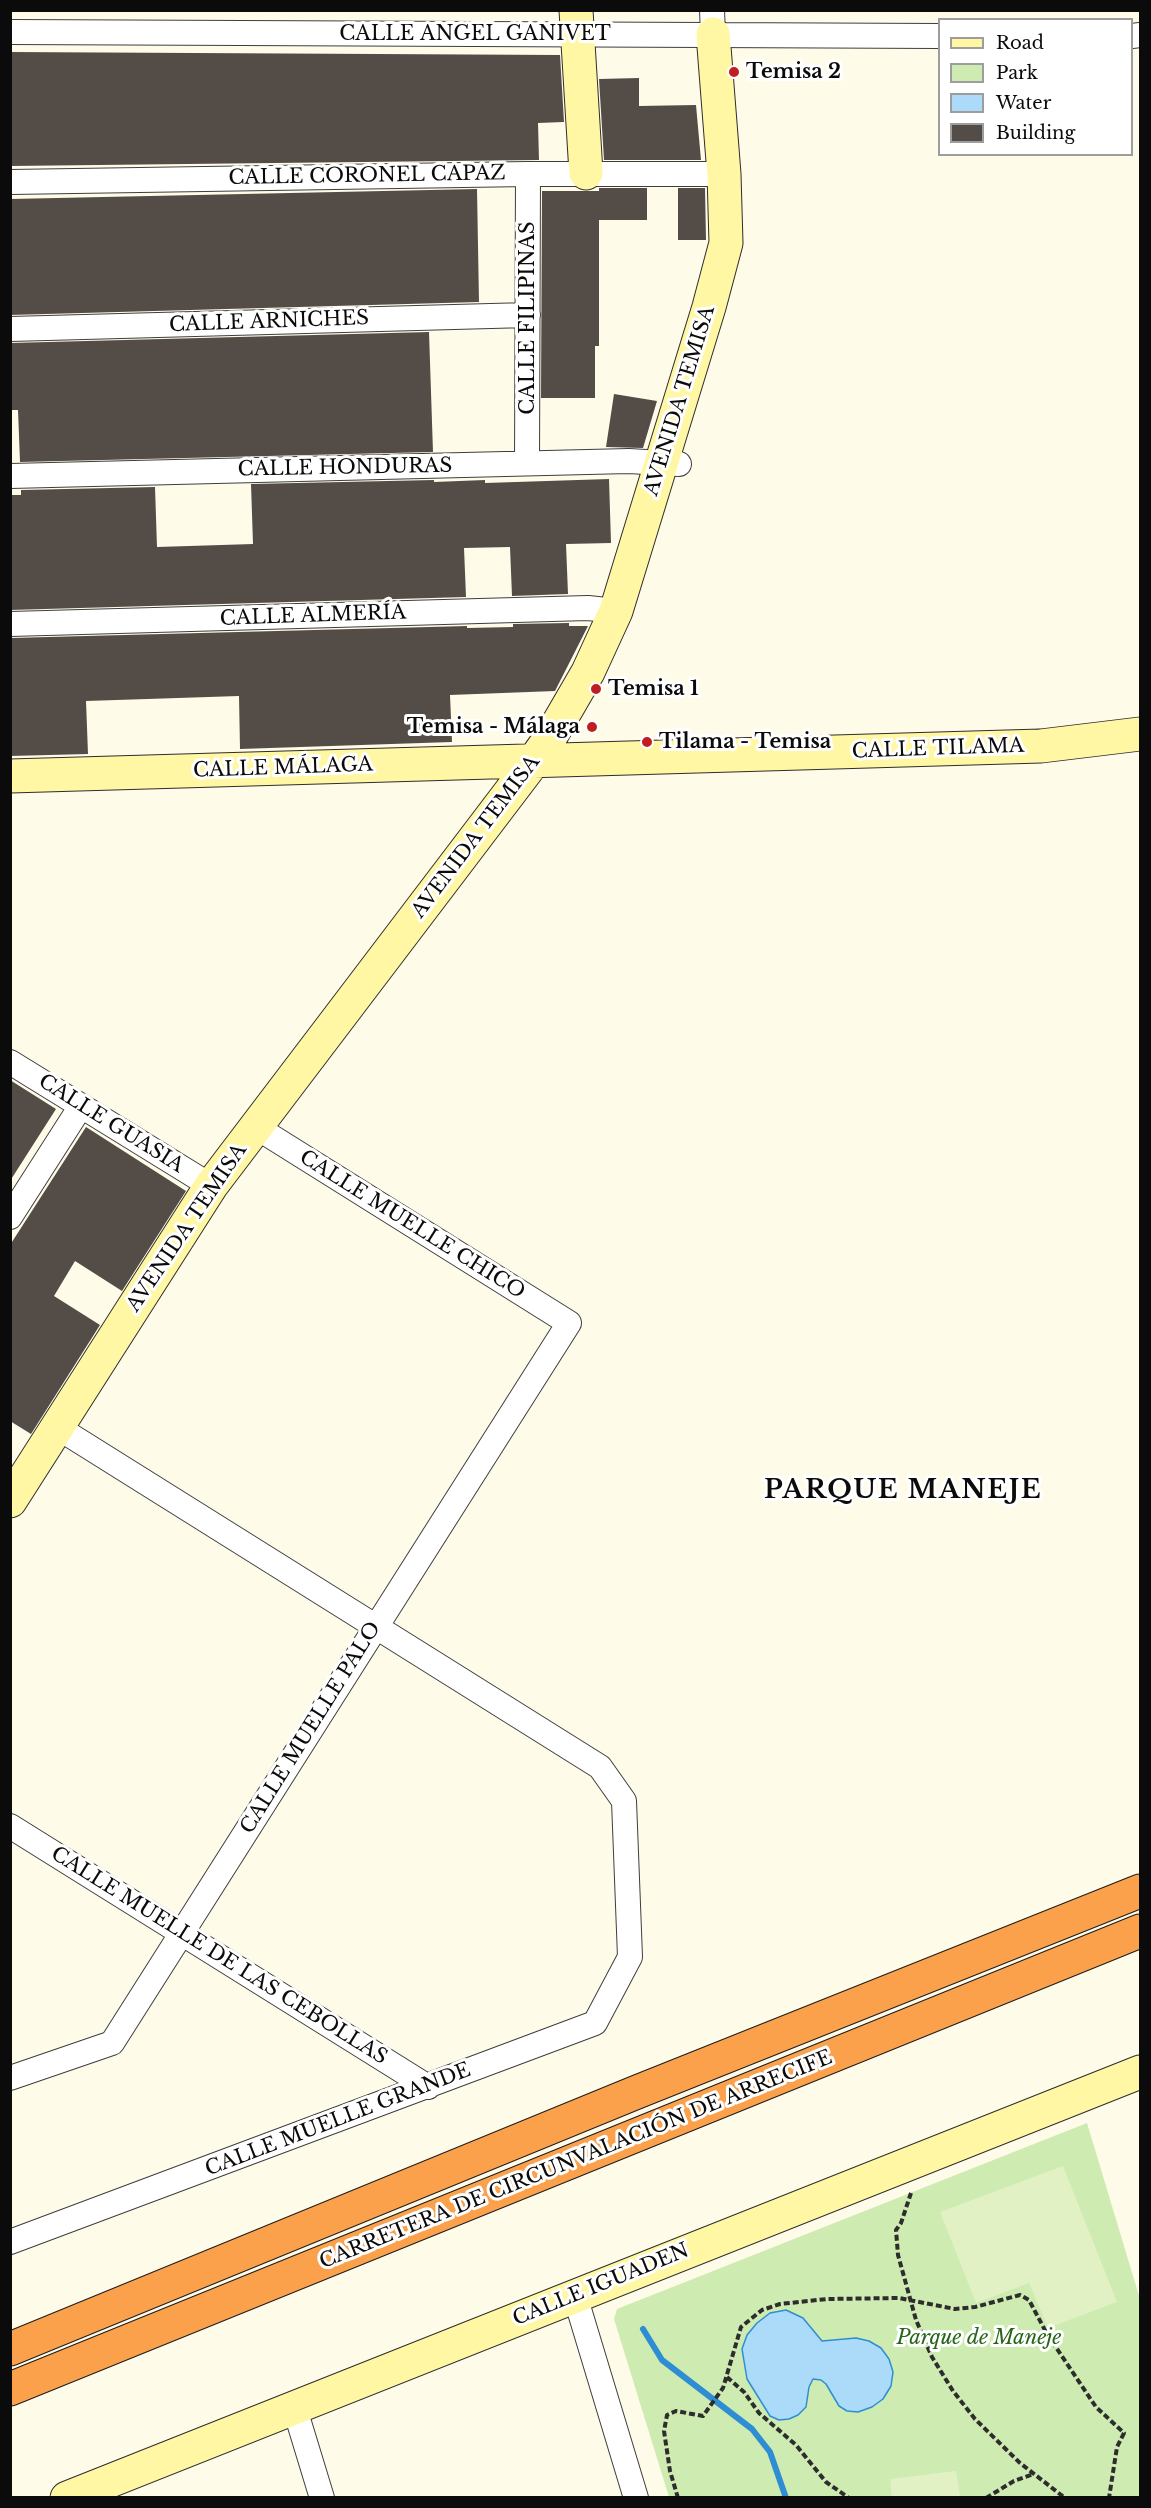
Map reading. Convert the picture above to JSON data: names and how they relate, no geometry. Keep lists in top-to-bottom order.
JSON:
{
  "streets": {
    "highway": ["CARRETERA DE CIRCUNVALACIÓN DE ARRECIFE"],
    "street": [
      "CALLE ANGEL GANIVET",
      "CALLE CORONEL CAPAZ",
      "CALLE FILIPINAS",
      "CALLE ARNICHES",
      "AVENIDA TEMISA",
      "CALLE HONDURAS",
      "CALLE ALMERÍA",
      "CALLE TILAMA",
      "CALLE MÁLAGA",
      "CALLE GUASIA",
      "CALLE MUELLE CHICO",
      "CALLE MUELLE PALO",
      "CALLE MUELLE DE LAS CEBOLLAS",
      "CALLE MUELLE GRANDE",
      "CALLE IGUADEN"
    ]
  },
  "crossings": [
    ["CALLE ANGEL GANIVET", "AVENIDA TEMISA"],
    ["CALLE CORONEL CAPAZ", "CALLE FILIPINAS"],
    ["CALLE CORONEL CAPAZ", "AVENIDA TEMISA"],
    ["CALLE FILIPINAS", "CALLE ARNICHES"],
    ["CALLE FILIPINAS", "CALLE HONDURAS"],
    ["AVENIDA TEMISA", "CALLE HONDURAS"],
    ["AVENIDA TEMISA", "CALLE ALMERÍA"],
    ["AVENIDA TEMISA", "CALLE TILAMA"],
    ["AVENIDA TEMISA", "CALLE MÁLAGA"],
    ["AVENIDA TEMISA", "CALLE GUASIA"],
    ["AVENIDA TEMISA", "CALLE MUELLE CHICO"],
    ["CALLE TILAMA", "CALLE MÁLAGA"],
    ["CALLE MUELLE CHICO", "CALLE MUELLE PALO"],
    ["CALLE MUELLE PALO", "CALLE MUELLE DE LAS CEBOLLAS"],
    ["CALLE MUELLE PALO", "CALLE MUELLE GRANDE"],
    ["CALLE MUELLE DE LAS CEBOLLAS", "CALLE MUELLE GRANDE"]
  ],
  "districts": ["PARQUE MANEJE"],
  "parks": ["Parque de Maneje"],
  "places": [
    "Temisa 2",
    "Temisa 1",
    "Temisa - Málaga",
    "Tilama - Temisa"
  ],
  "legend": [
    "Road",
    "Park",
    "Water",
    "Building"
  ]
}
